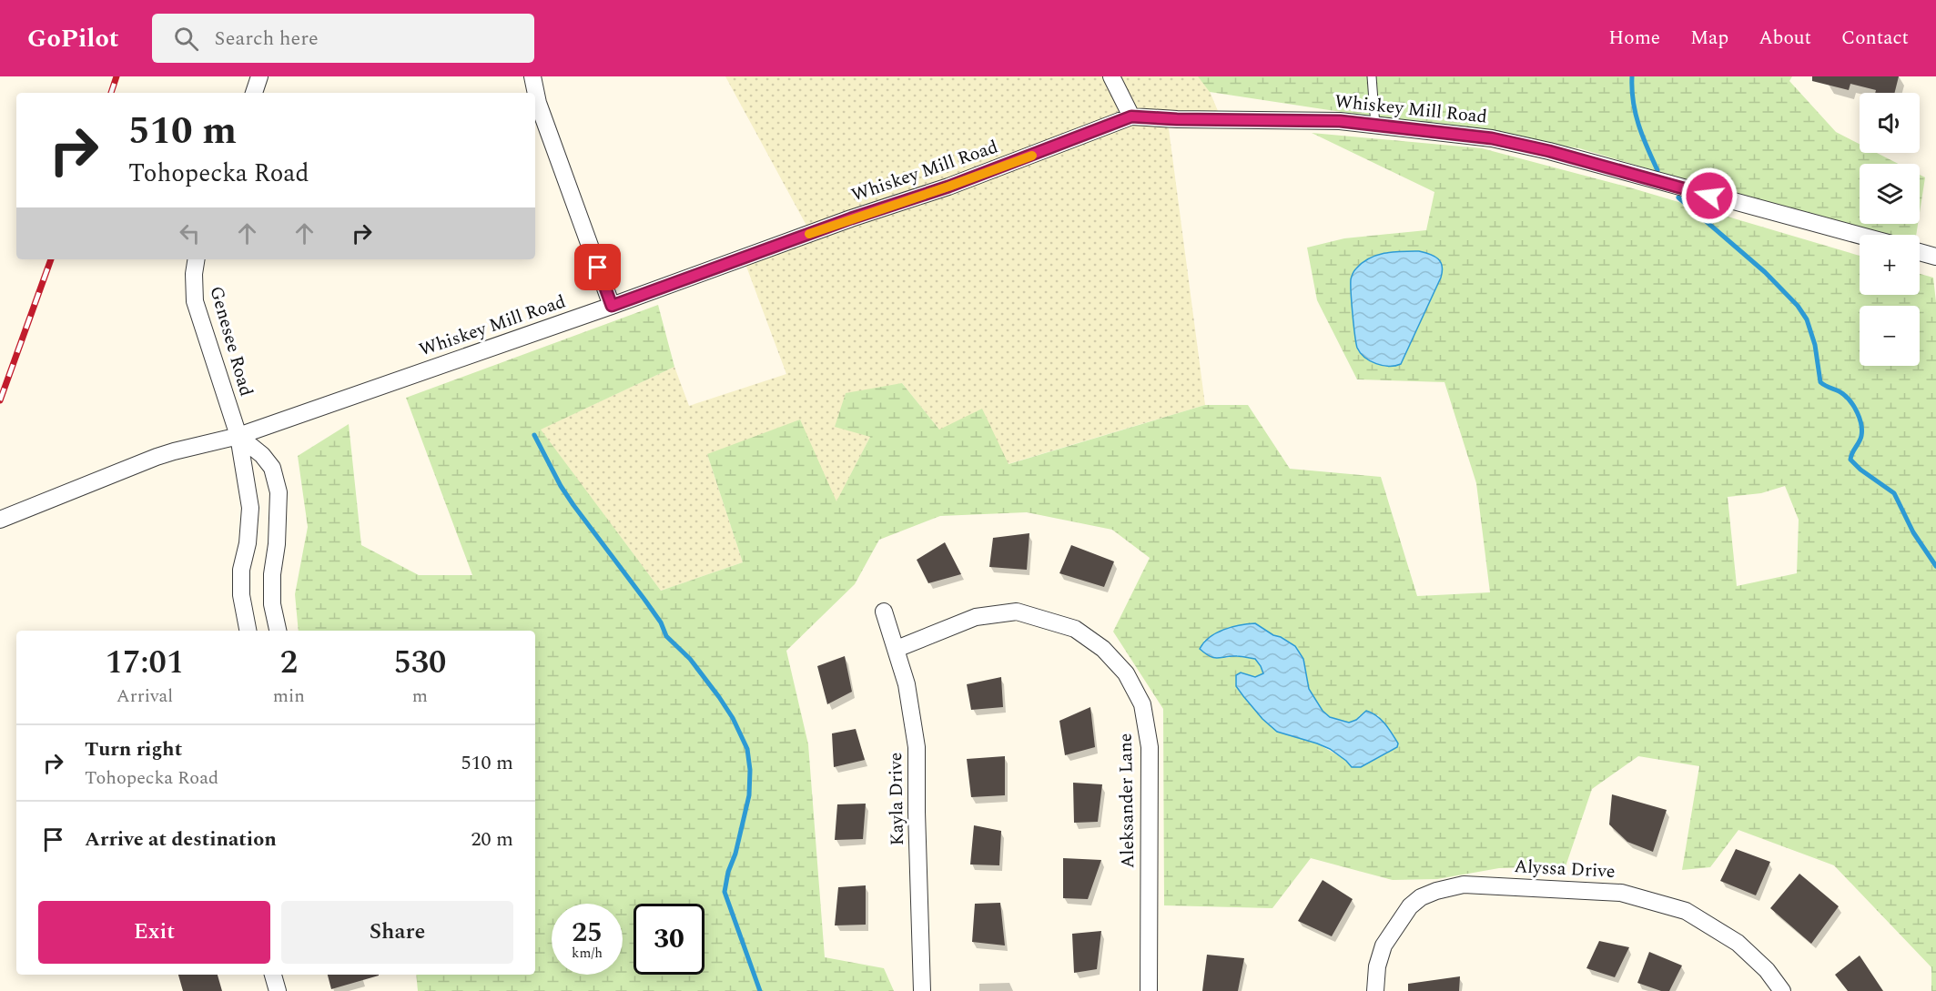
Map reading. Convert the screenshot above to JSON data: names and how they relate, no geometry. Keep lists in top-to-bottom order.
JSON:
{
  "streets": {
    "street": [
      "Whiskey Mill Road",
      "Genesee Road",
      "Kayla Drive",
      "Aleksander Lane",
      "Alyssa Drive"
    ]
  },
  "crossings": [
    ["Whiskey Mill Road", "Genesee Road"],
    ["Kayla Drive", "Aleksander Lane"]
  ],
  "page": {
    "header": "GoPilot",
    "search": "Search here",
    "nav": [
      "Home",
      "Map",
      "About",
      "Contact"
    ],
    "map_buttons": ["+", "−"],
    "turn": ["510 m", "Tohopecka Road"],
    "eta": [
      "17:01",
      "Arrival",
      "2",
      "min",
      "530",
      "m"
    ],
    "list": [
      {
        "name": "Turn right",
        "note": "Tohopecka Road",
        "value": "510 m"
      },
      {
        "name": "Arrive at destination",
        "value": "20 m"
      }
    ],
    "buttons": ["Exit", "Share"],
    "speed": "25 km/h",
    "limit": "30"
  }
}
